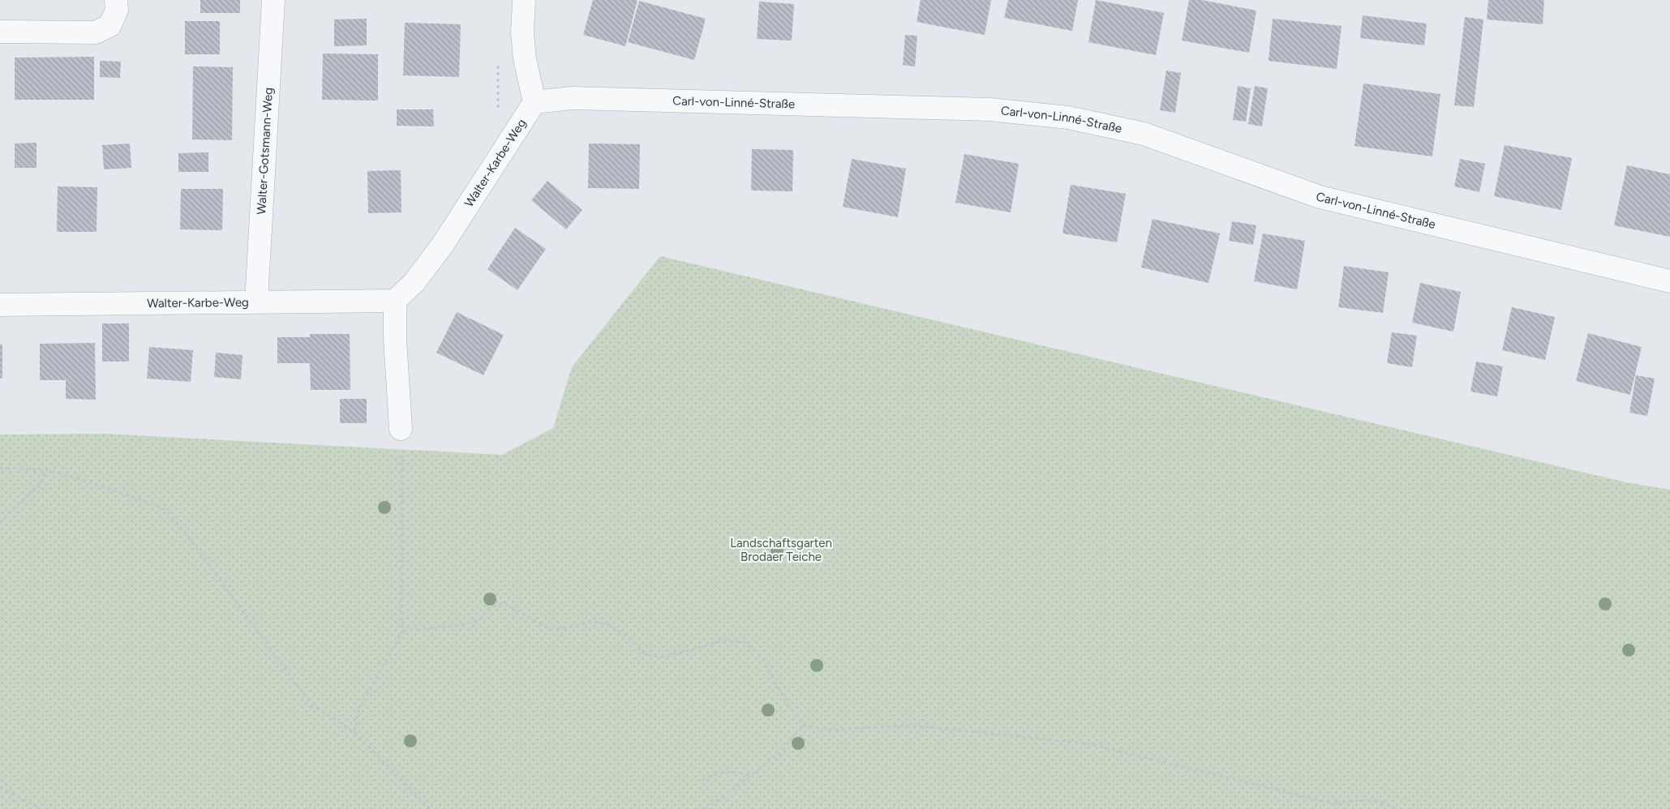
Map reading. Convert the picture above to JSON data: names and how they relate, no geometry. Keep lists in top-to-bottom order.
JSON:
{
  "streets": {
    "street": ["Carl-von-Linné-Straße", "Walter-Gotsmann-Weg", "Walter-Karbe-Weg"]
  },
  "crossings": [
    ["Carl-von-Linné-Straße", "Walter-Karbe-Weg"],
    ["Walter-Gotsmann-Weg", "Walter-Karbe-Weg"]
  ],
  "parks": ["Landschaftsgarten Brodaer Teiche"]
}
